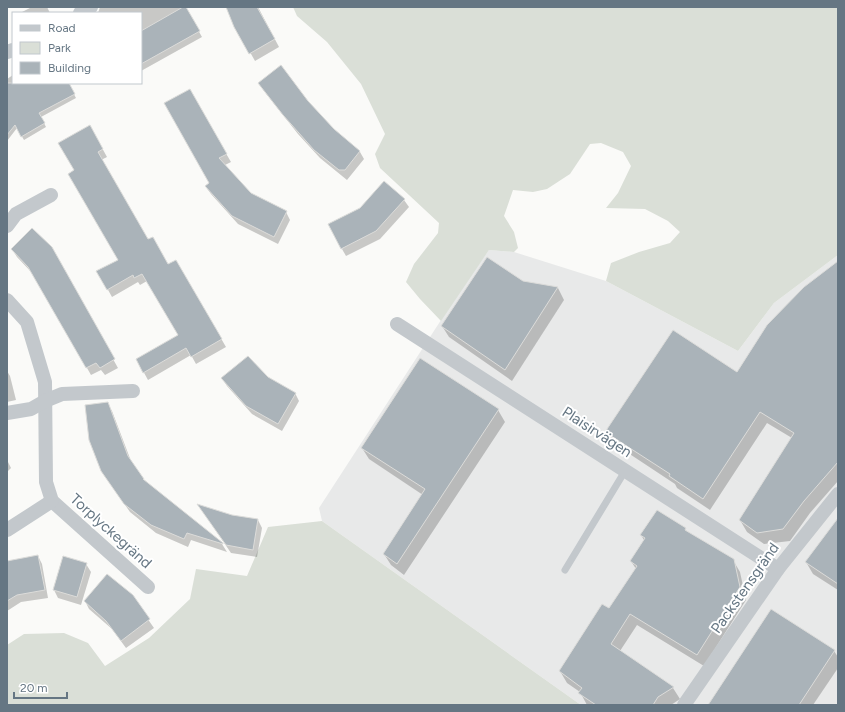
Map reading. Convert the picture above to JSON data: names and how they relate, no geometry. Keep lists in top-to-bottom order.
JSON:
{
  "streets": {
    "street": ["Plaisirvägen", "Torplyckegränd", "Packstensgränd"]
  },
  "crossings": [
    ["Plaisirvägen", "Packstensgränd"]
  ],
  "legend": ["Road", "Park", "Building"],
  "scale_bar": "20 m"
}
